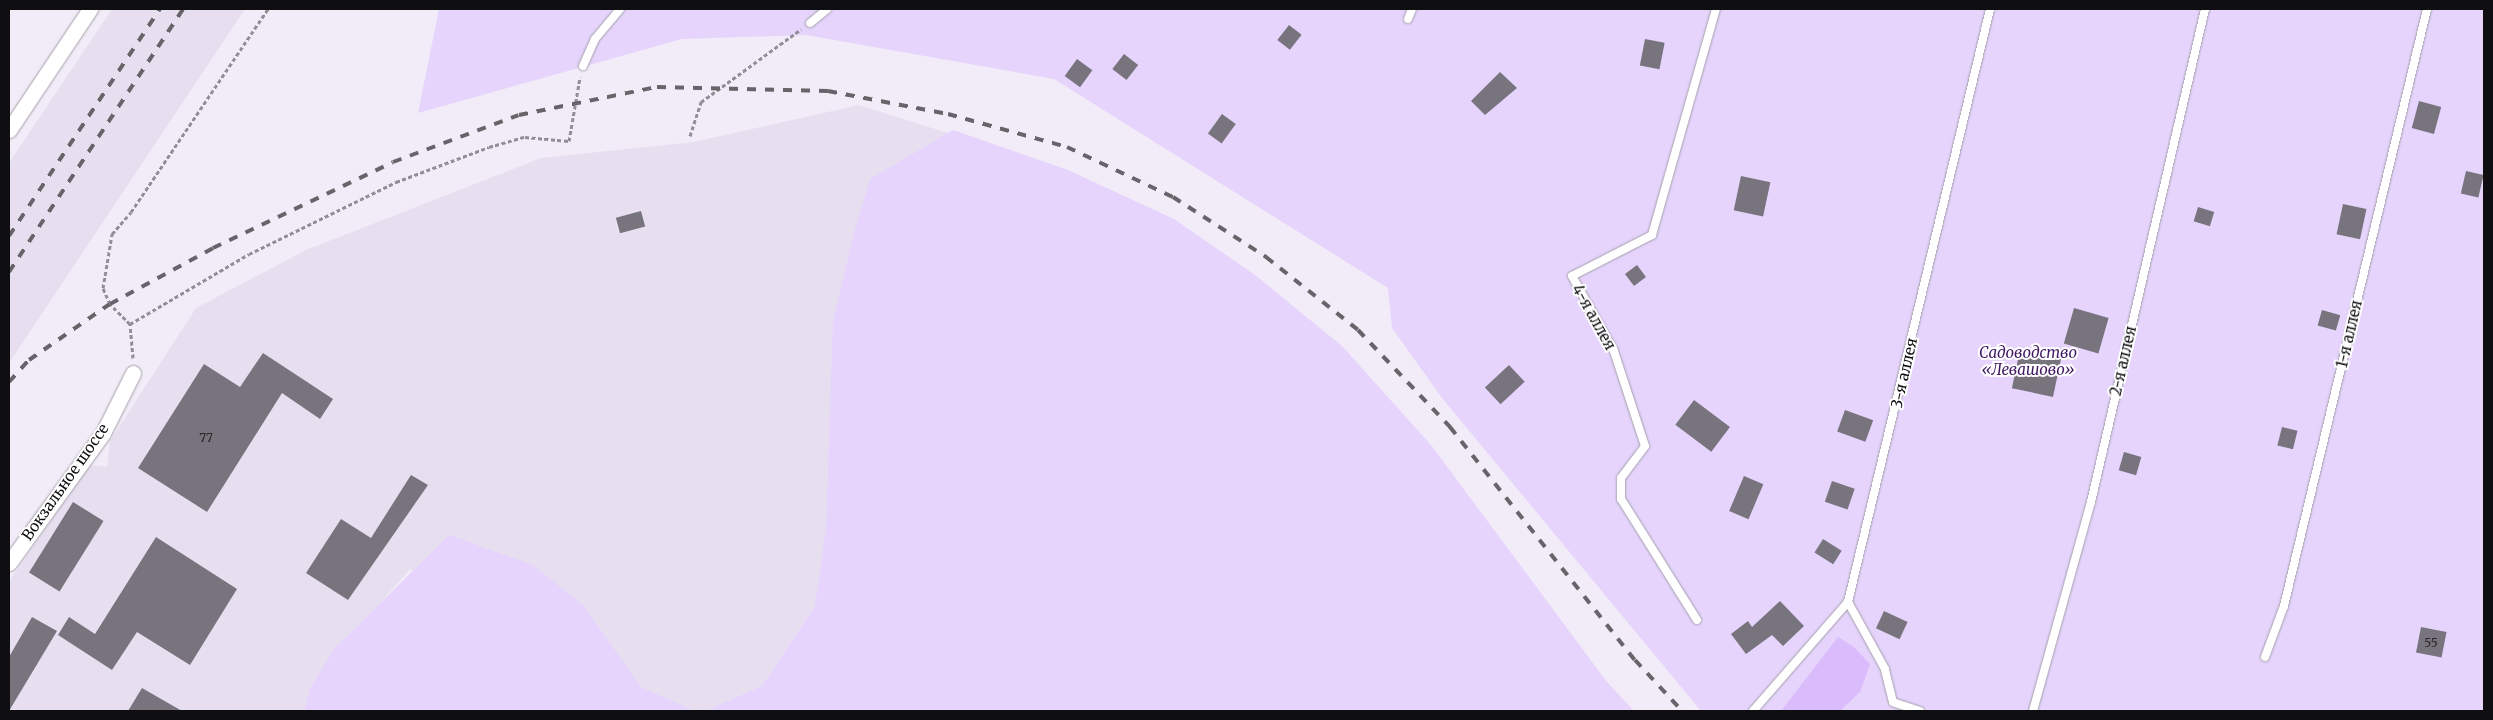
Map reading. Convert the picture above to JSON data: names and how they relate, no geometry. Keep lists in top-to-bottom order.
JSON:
{
  "streets": {
    "street": ["Вокзальное шоссе"],
    "lane": [
      "4-я аллея",
      "1-я аллея",
      "2-я аллея",
      "3-я аллея"
    ]
  },
  "parks": ["Садоводство «Левашово»"],
  "house_numbers": ["77", "55"]
}
